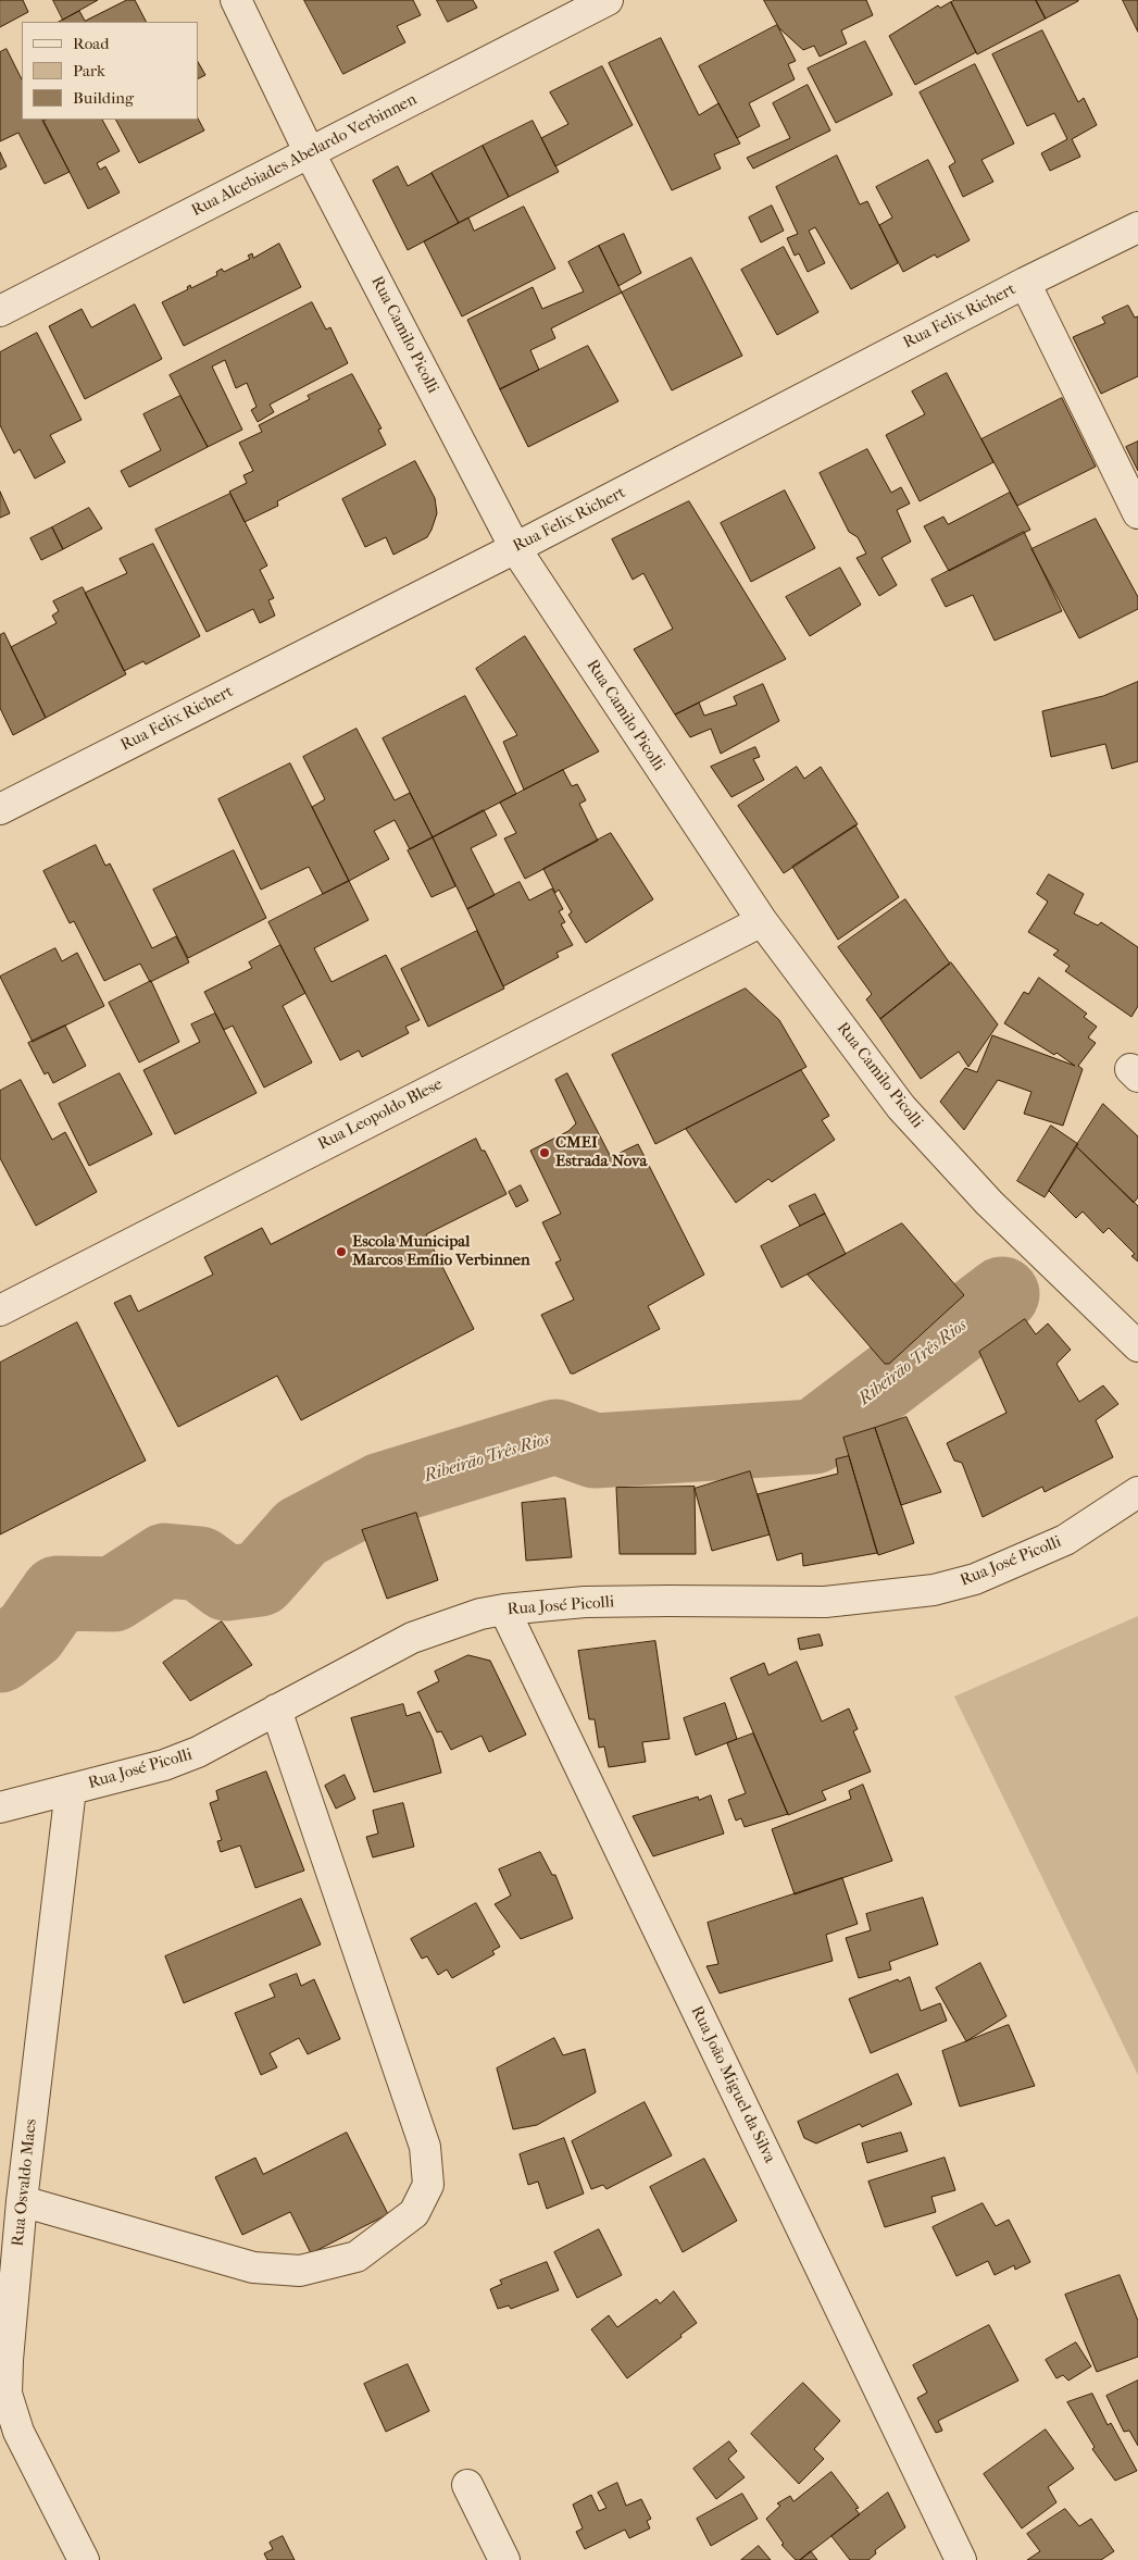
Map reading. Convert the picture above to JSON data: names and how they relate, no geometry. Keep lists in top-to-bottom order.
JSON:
{
  "streets": {
    "street": [
      "Rua Alcebiades Abelardo Verbinnen",
      "Rua Felix Richert",
      "Rua Camilo Picolli",
      "Rua Leopoldo Blese",
      "Rua José Picolli",
      "Rua João Miguel da Silva",
      "Rua Osvaldo Maes"
    ]
  },
  "crossings": [
    ["Rua Alcebiades Abelardo Verbinnen", "Rua Camilo Picolli"],
    ["Rua Felix Richert", "Rua Camilo Picolli"],
    ["Rua Camilo Picolli", "Rua Leopoldo Blese"],
    ["Rua José Picolli", "Rua João Miguel da Silva"],
    ["Rua José Picolli", "Rua Osvaldo Maes"]
  ],
  "water": ["Ribeirão Três Rios"],
  "places": ["CMEI Estrada Nova", "Escola Municipal Marcos Emílio Verbinnen"],
  "legend": ["Road", "Park", "Building"]
}
